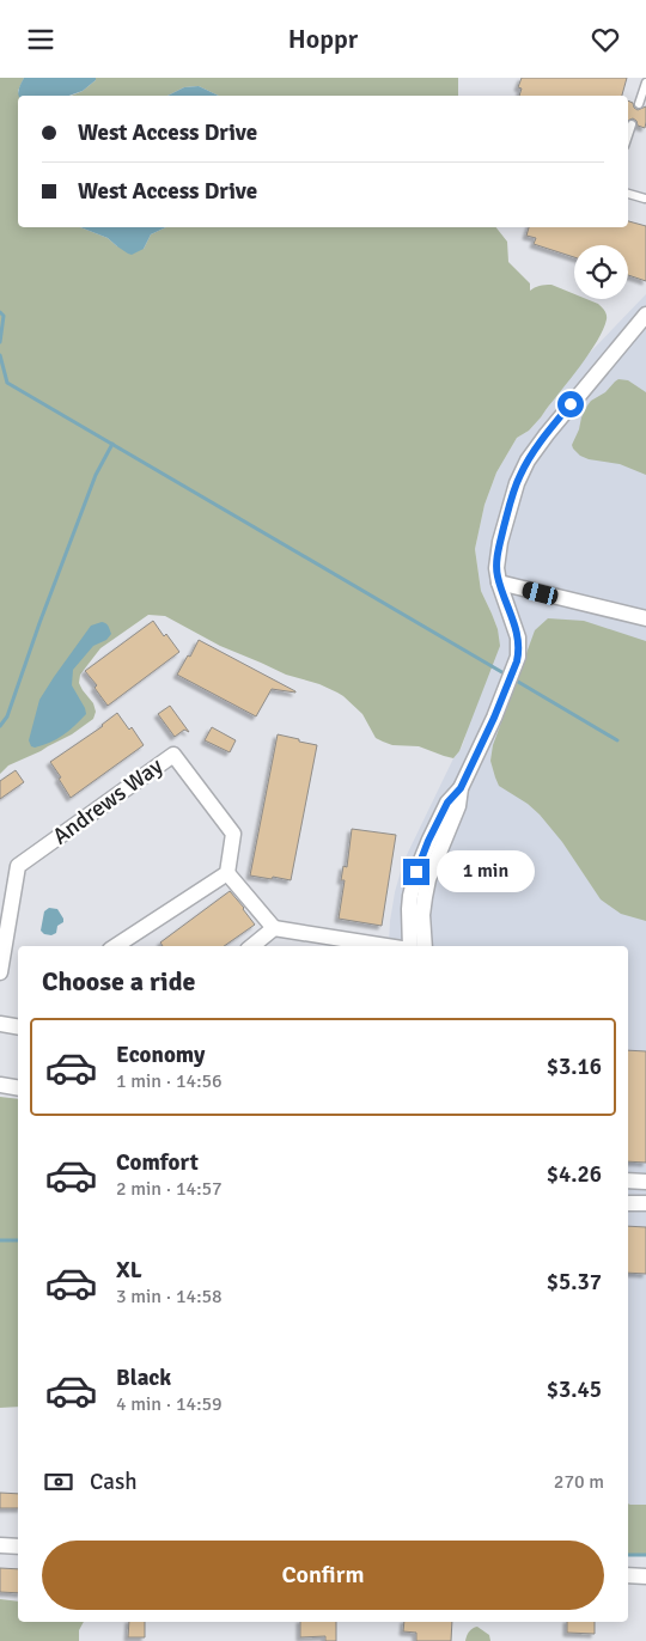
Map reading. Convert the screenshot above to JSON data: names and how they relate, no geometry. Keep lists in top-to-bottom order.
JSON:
{
  "streets": {
    "street": ["Andrews Way"]
  },
  "page": {
    "header": "Hoppr",
    "banner": ["West Access Drive", "West Access Drive"],
    "bubble": "1 min",
    "heading": "Choose a ride",
    "list": [
      {
        "name": "Economy",
        "note": "1 min · 14:56",
        "value": "$3.16"
      },
      {
        "name": "Comfort",
        "note": "2 min · 14:57",
        "value": "$4.26"
      },
      {
        "name": "XL",
        "note": "3 min · 14:58",
        "value": "$5.37"
      },
      {
        "name": "Black",
        "note": "4 min · 14:59",
        "value": "$3.45"
      }
    ],
    "pay": ["Cash", "270 m"],
    "buttons": "Confirm"
  }
}
